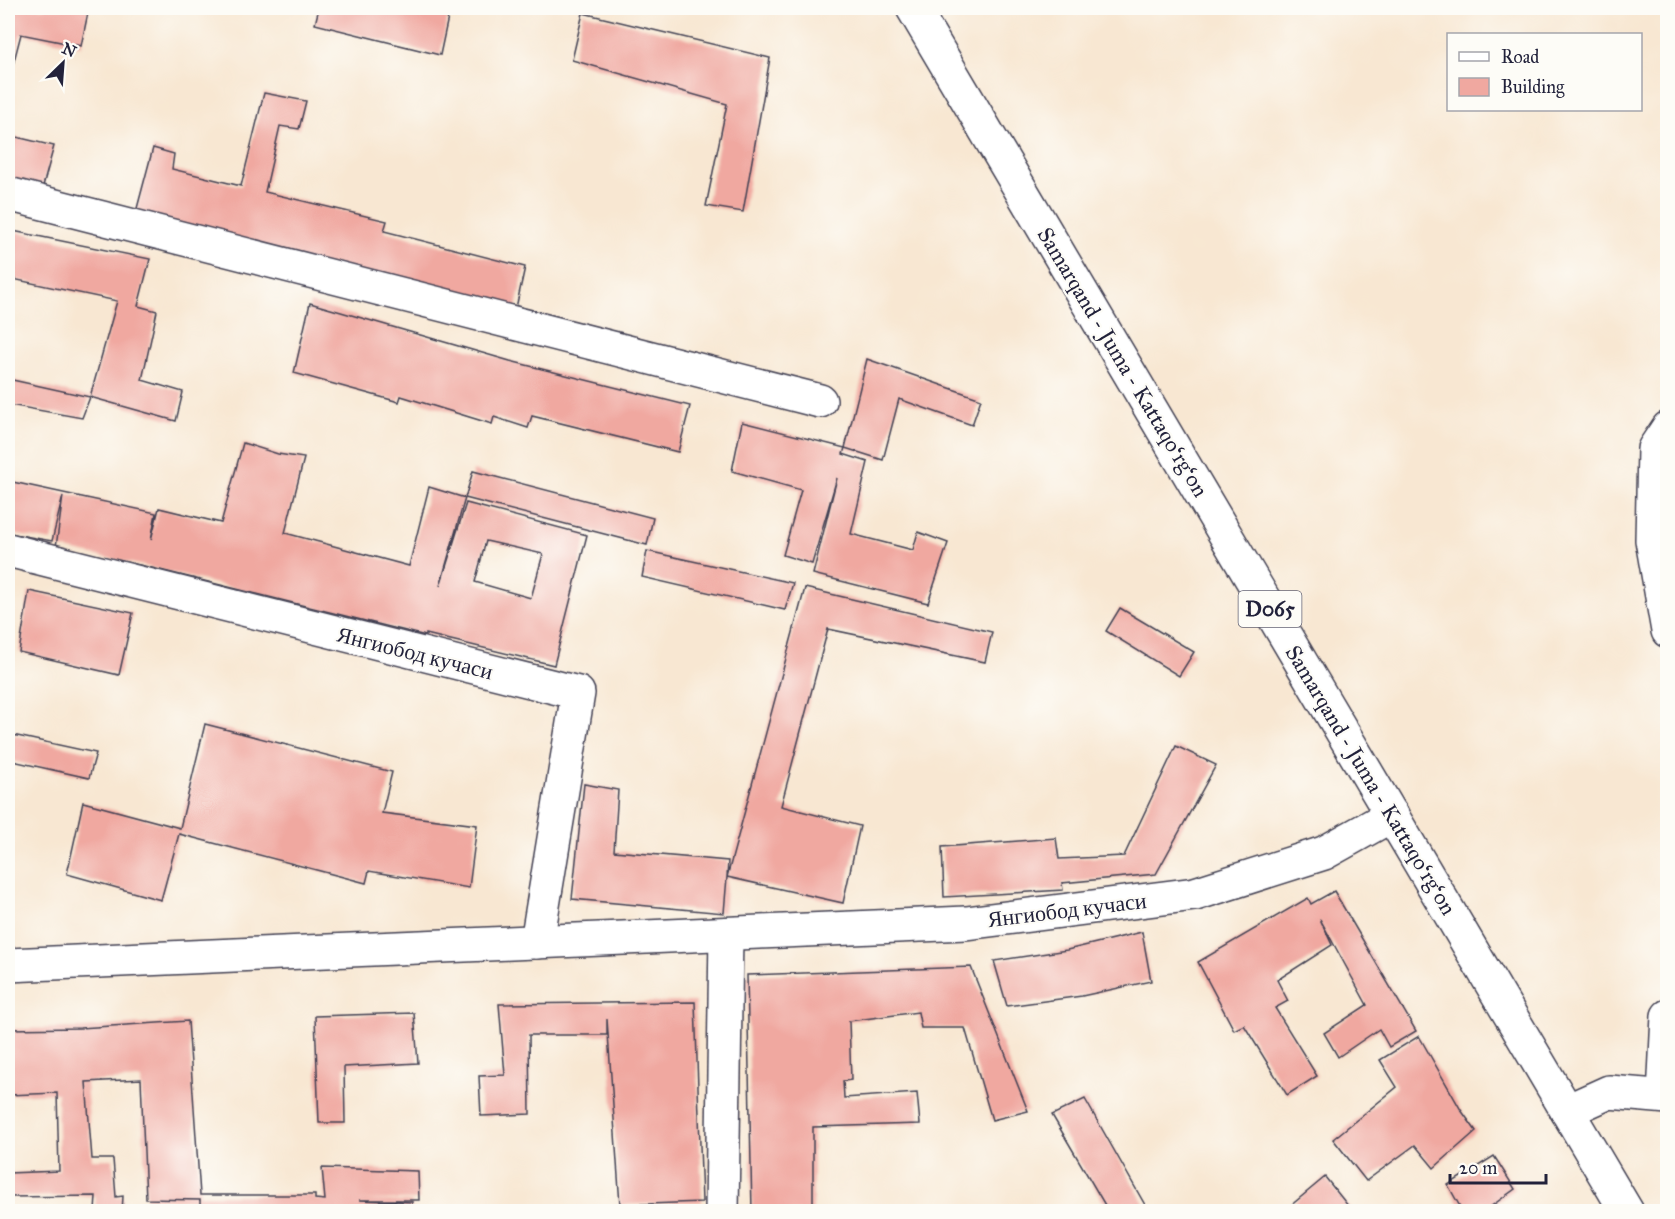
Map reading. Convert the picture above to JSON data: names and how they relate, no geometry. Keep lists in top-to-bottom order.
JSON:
{
  "streets": {
    "street": ["Samarqand - Juma - Kattaqo‘rg‘on", "D065", "Янгиобод кучаси"]
  },
  "crossings": [
    ["Samarqand - Juma - Kattaqo‘rg‘on", "Янгиобод кучаси"]
  ],
  "legend": ["Road", "Building"],
  "scale_bar": "20 m",
  "north": "top right"
}
